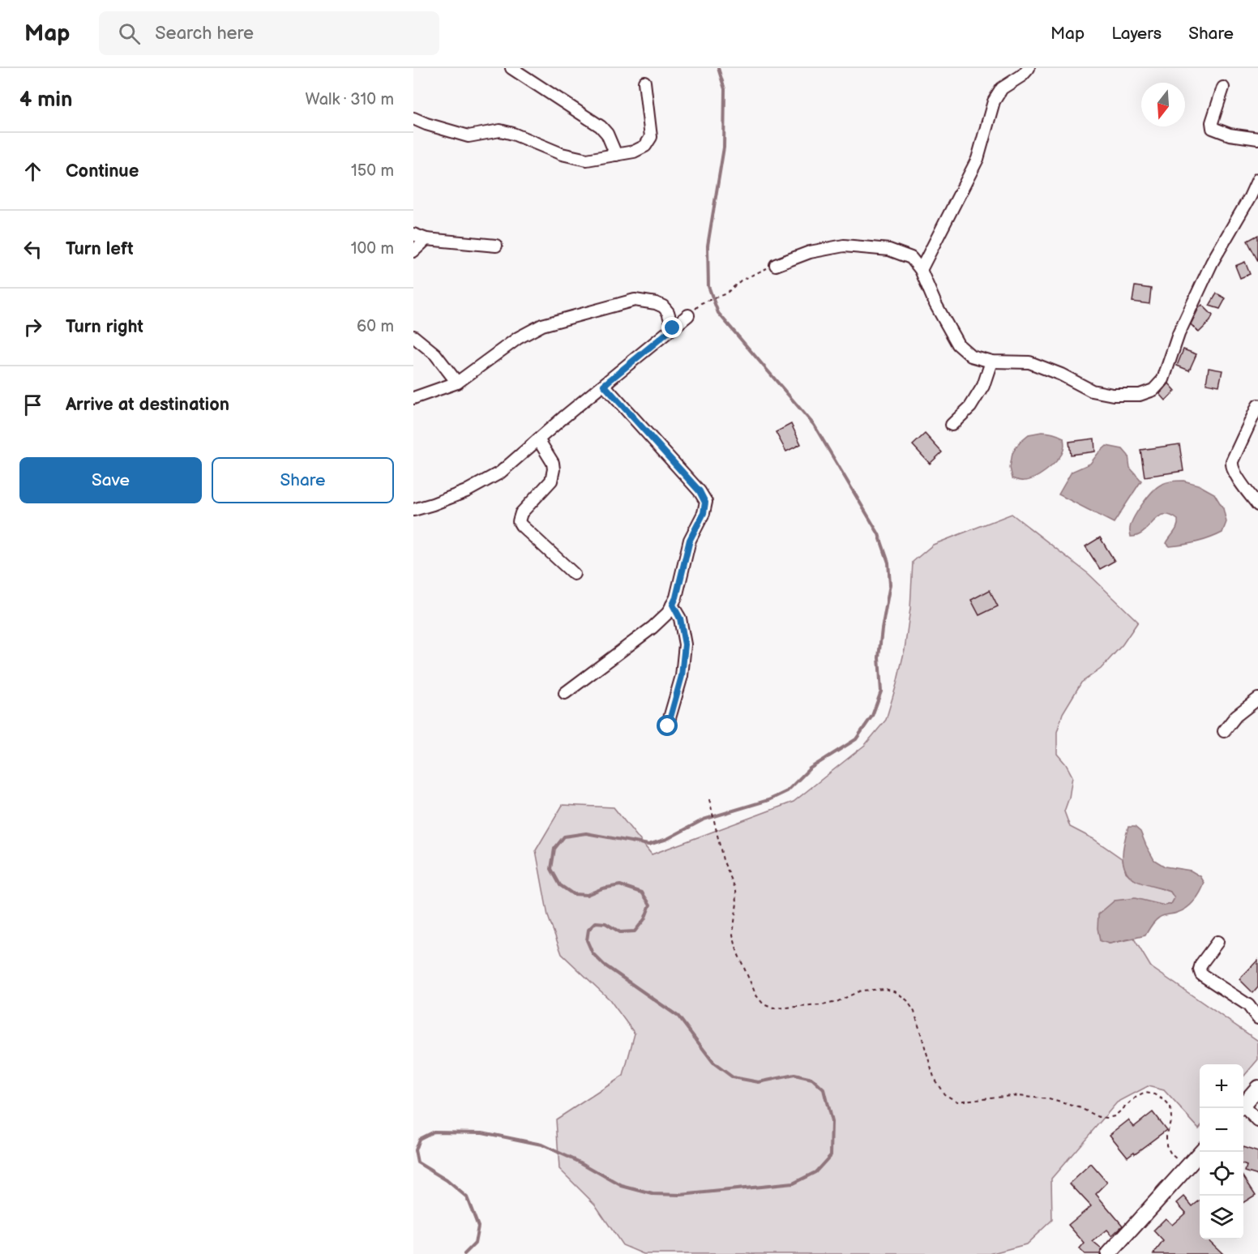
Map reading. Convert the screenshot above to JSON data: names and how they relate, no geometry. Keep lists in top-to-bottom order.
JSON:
{
  "north": "bottom",
  "page": {
    "header": "Map",
    "search": "Search here",
    "nav": ["Map", "Layers", "Share"],
    "heading": ["4 min", "Walk · 310 m"],
    "list": [
      ["Continue", "150 m"],
      ["Turn left", "100 m"],
      ["Turn right", "60 m"],
      "Arrive at destination"
    ],
    "buttons": ["Save", "Share"],
    "map_buttons": ["+", "−"]
  }
}
